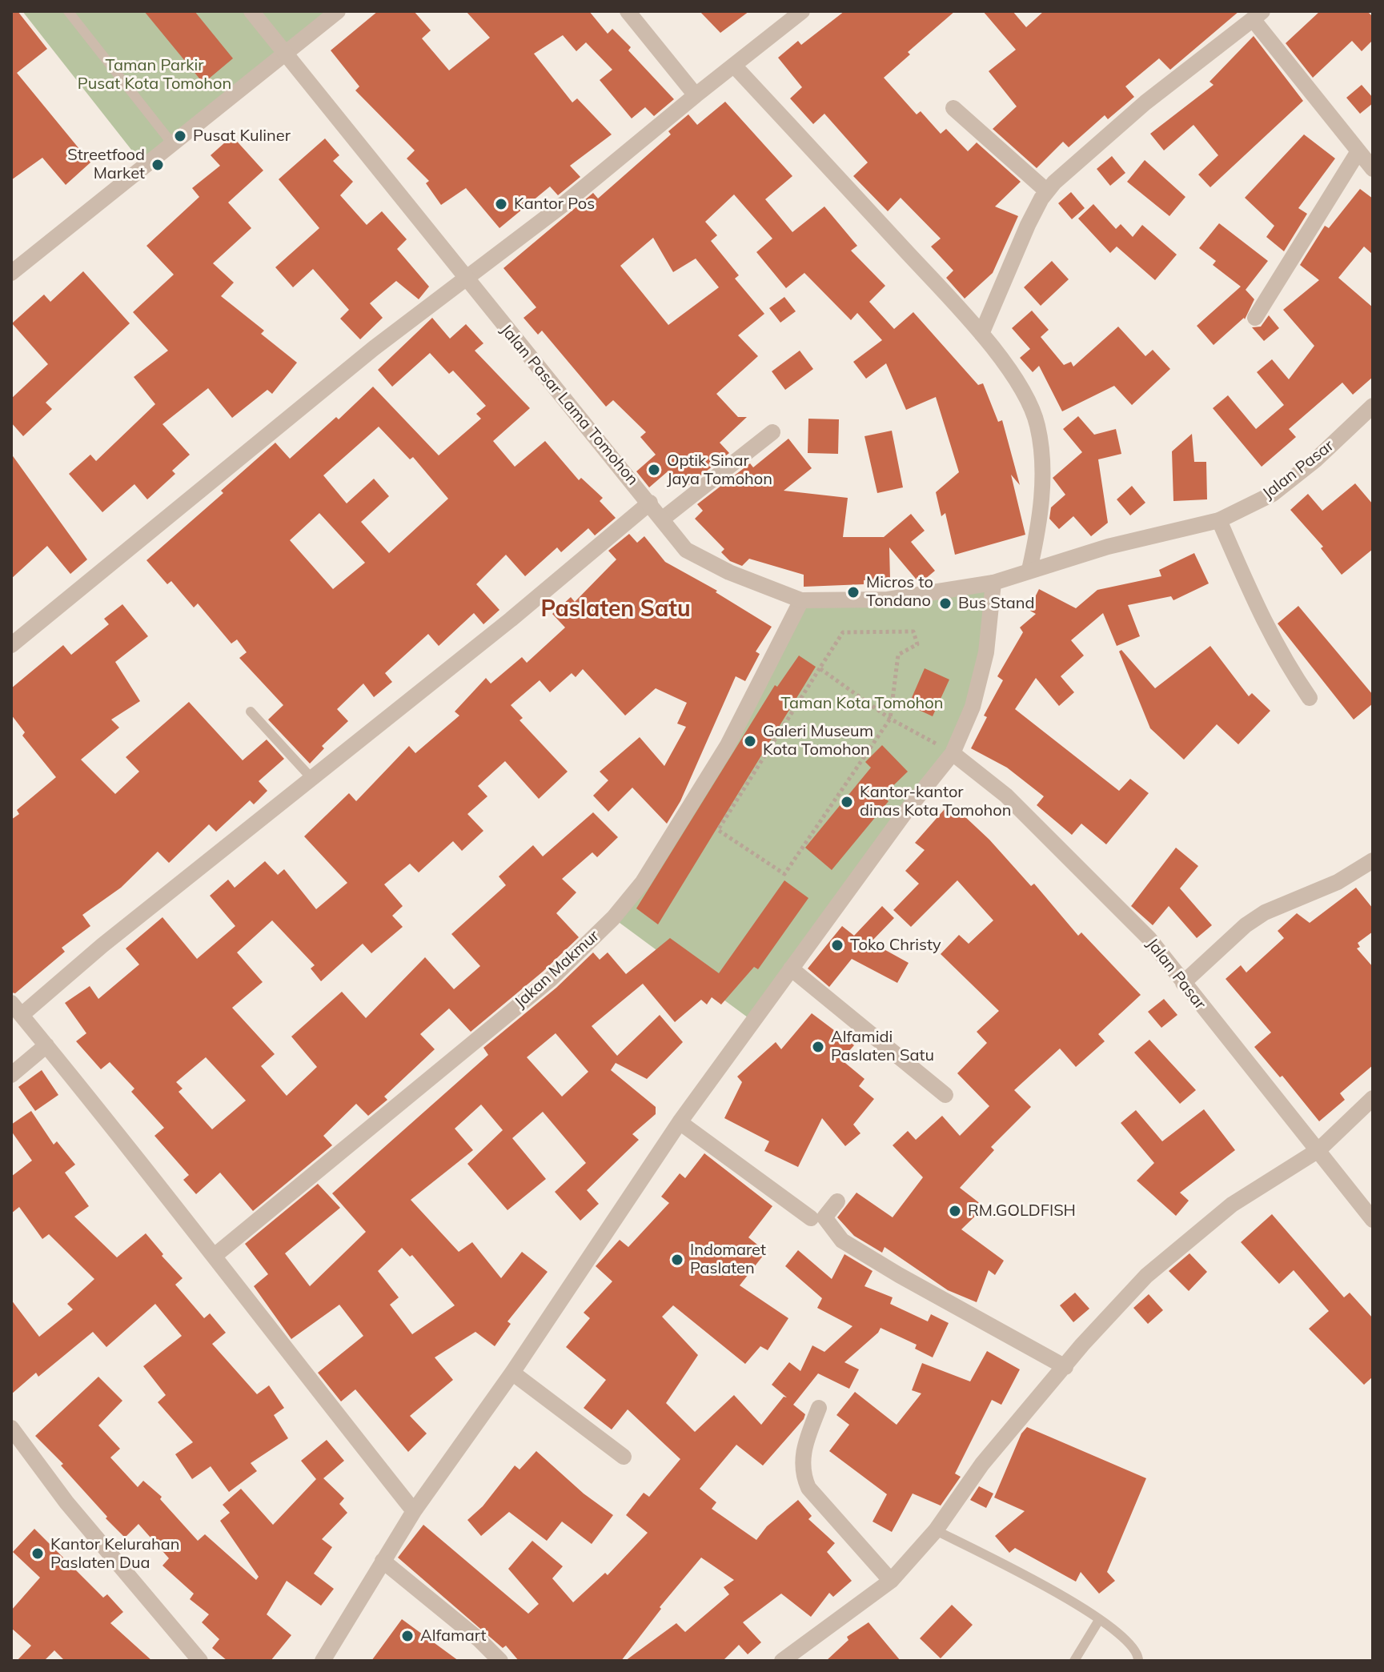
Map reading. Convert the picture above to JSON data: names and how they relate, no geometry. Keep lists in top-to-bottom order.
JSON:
{
  "streets": {
    "street": ["Jalan Pasar Lama Tomohon", "Jalan Pasar", "Jakan Makmur"]
  },
  "crossings": [
    ["Jalan Pasar Lama Tomohon", "Jalan Pasar"],
    ["Jalan Pasar Lama Tomohon", "Jakan Makmur"]
  ],
  "districts": ["Paslaten Satu"],
  "parks": ["Taman Parkir Pusat Kota Tomohon", "Taman Kota Tomohon"],
  "places": [
    "Pusat Kuliner",
    "Streetfood Market",
    "Kantor Pos",
    "Optik Sinar Jaya Tomohon",
    "Micros to Tondano",
    "Bus Stand",
    "Galeri Museum Kota Tomohon",
    "Kantor-kantor dinas Kota Tomohon",
    "Toko Christy",
    "Alfamidi Paslaten Satu",
    "RM.GOLDFISH",
    "Indomaret Paslaten",
    "Kantor Kelurahan Paslaten Dua",
    "Alfamart"
  ]
}
